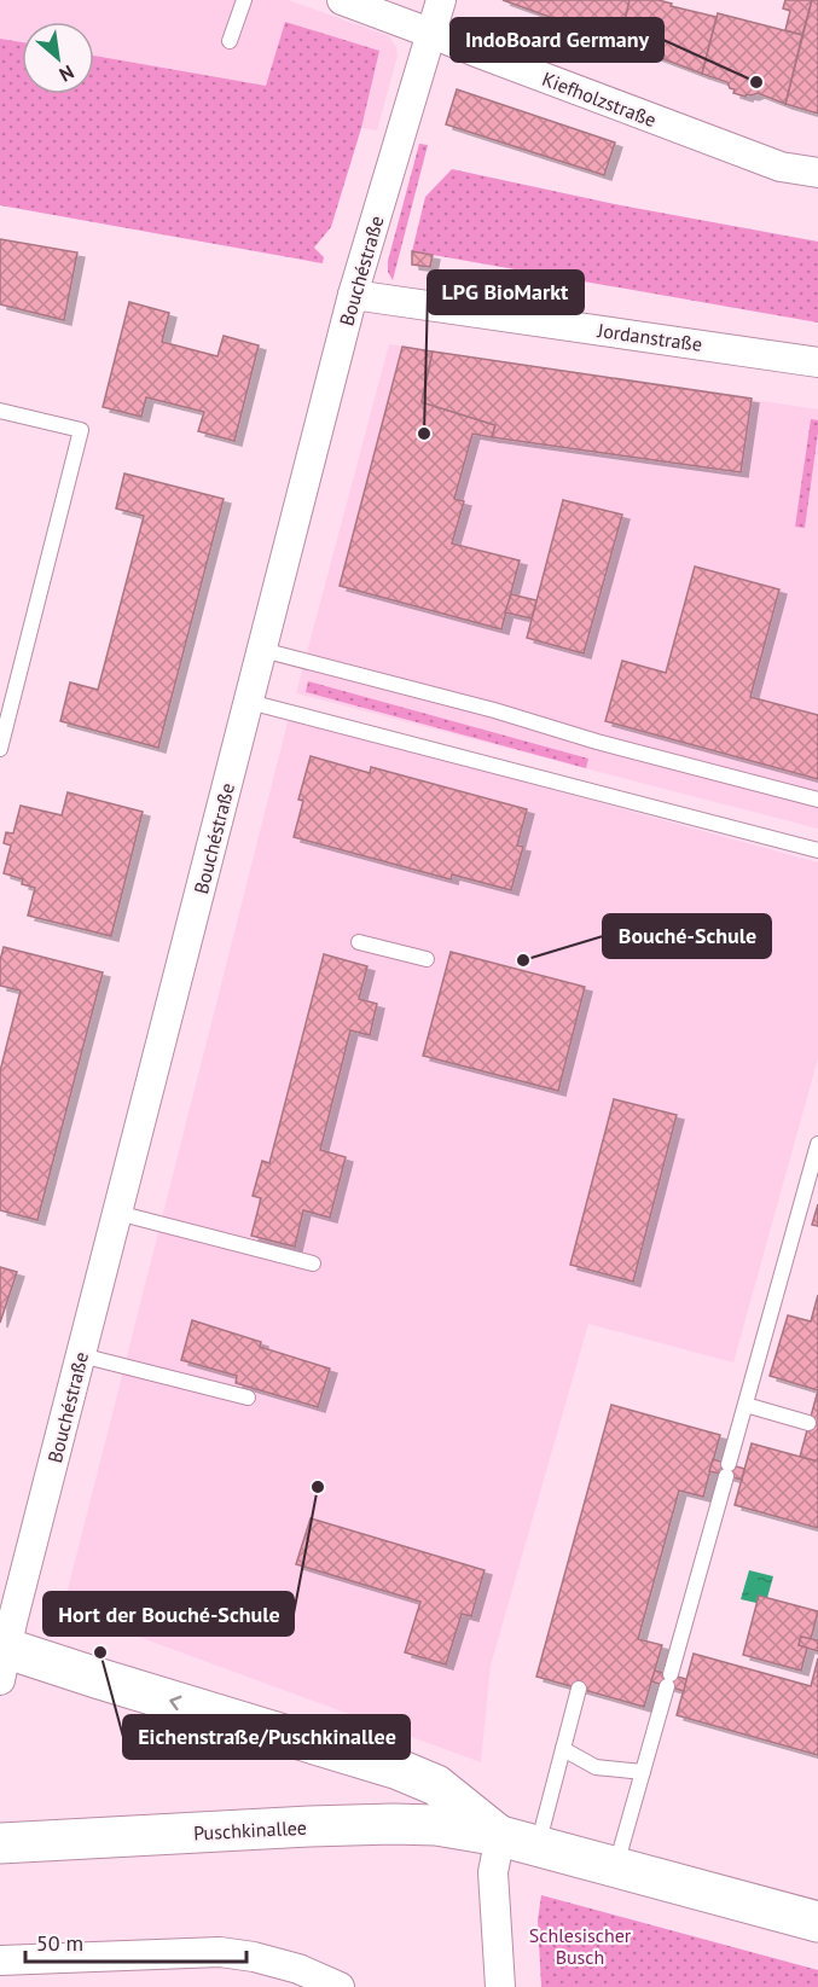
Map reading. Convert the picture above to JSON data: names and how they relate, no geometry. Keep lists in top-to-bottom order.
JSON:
{
  "streets": {
    "main road": ["Puschkinallee"],
    "street": ["Kiefholzstraße", "Bouchéstraße", "Jordanstraße"]
  },
  "crossings": [
    ["Kiefholzstraße", "Bouchéstraße"],
    ["Bouchéstraße", "Jordanstraße"],
    ["Bouchéstraße", "Puschkinallee"]
  ],
  "parks": ["Schlesischer Busch"],
  "places": [
    "IndoBoard Germany",
    "LPG BioMarkt",
    "Bouché-Schule",
    "Hort der Bouché-Schule",
    "Eichenstraße/Puschkinallee"
  ],
  "scale_bar": "50 m",
  "north": "bottom right"
}
